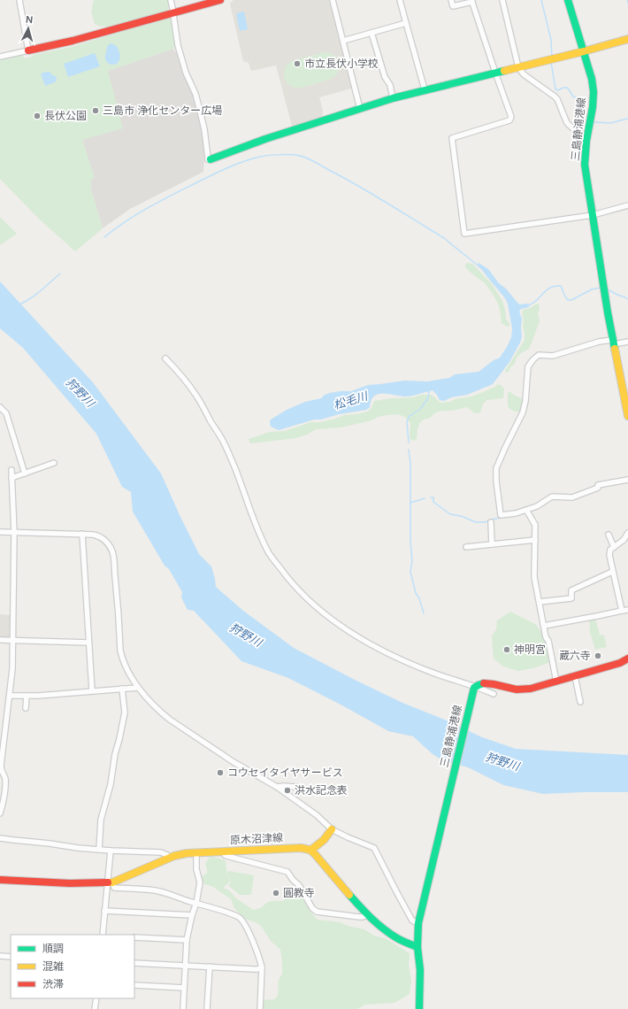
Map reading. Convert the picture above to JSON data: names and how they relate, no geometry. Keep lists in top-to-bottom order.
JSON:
{
  "streets": {
    "main road": ["三島静浦港線", "原木沼津線"]
  },
  "water": ["狩野川", "松毛川"],
  "places": [
    "市立長伏小学校",
    "三島市 浄化センター広場",
    "長伏公園",
    "神明宮",
    "蔵六寺",
    "コウセイタイヤサービス",
    "洪水記念表",
    "圓教寺"
  ],
  "legend": ["順調", "混雑", "渋滞"],
  "north": "top"
}
